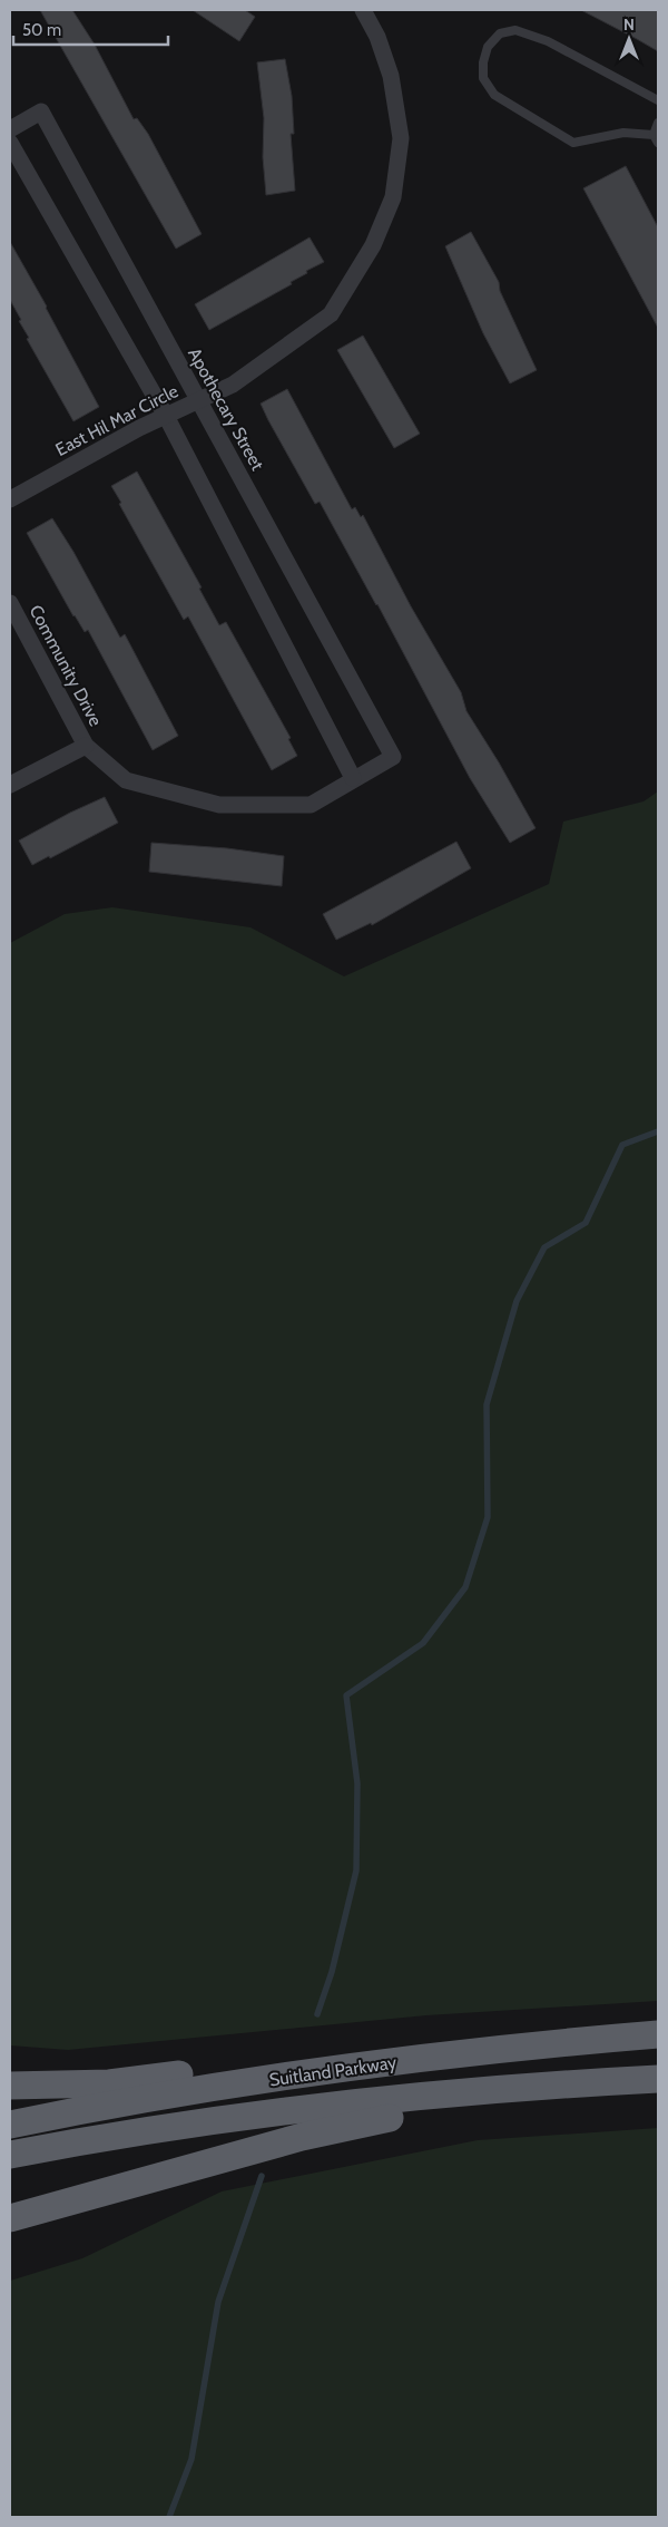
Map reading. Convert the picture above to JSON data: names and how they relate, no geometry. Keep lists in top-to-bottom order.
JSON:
{
  "streets": {
    "highway": ["Suitland Parkway"],
    "street": ["Apothecary Street", "East Hil Mar Circle", "Community Drive"]
  },
  "crossings": [
    ["Apothecary Street", "East Hil Mar Circle"],
    ["Apothecary Street", "Community Drive"]
  ],
  "scale_bar": "50 m",
  "north": "top"
}
